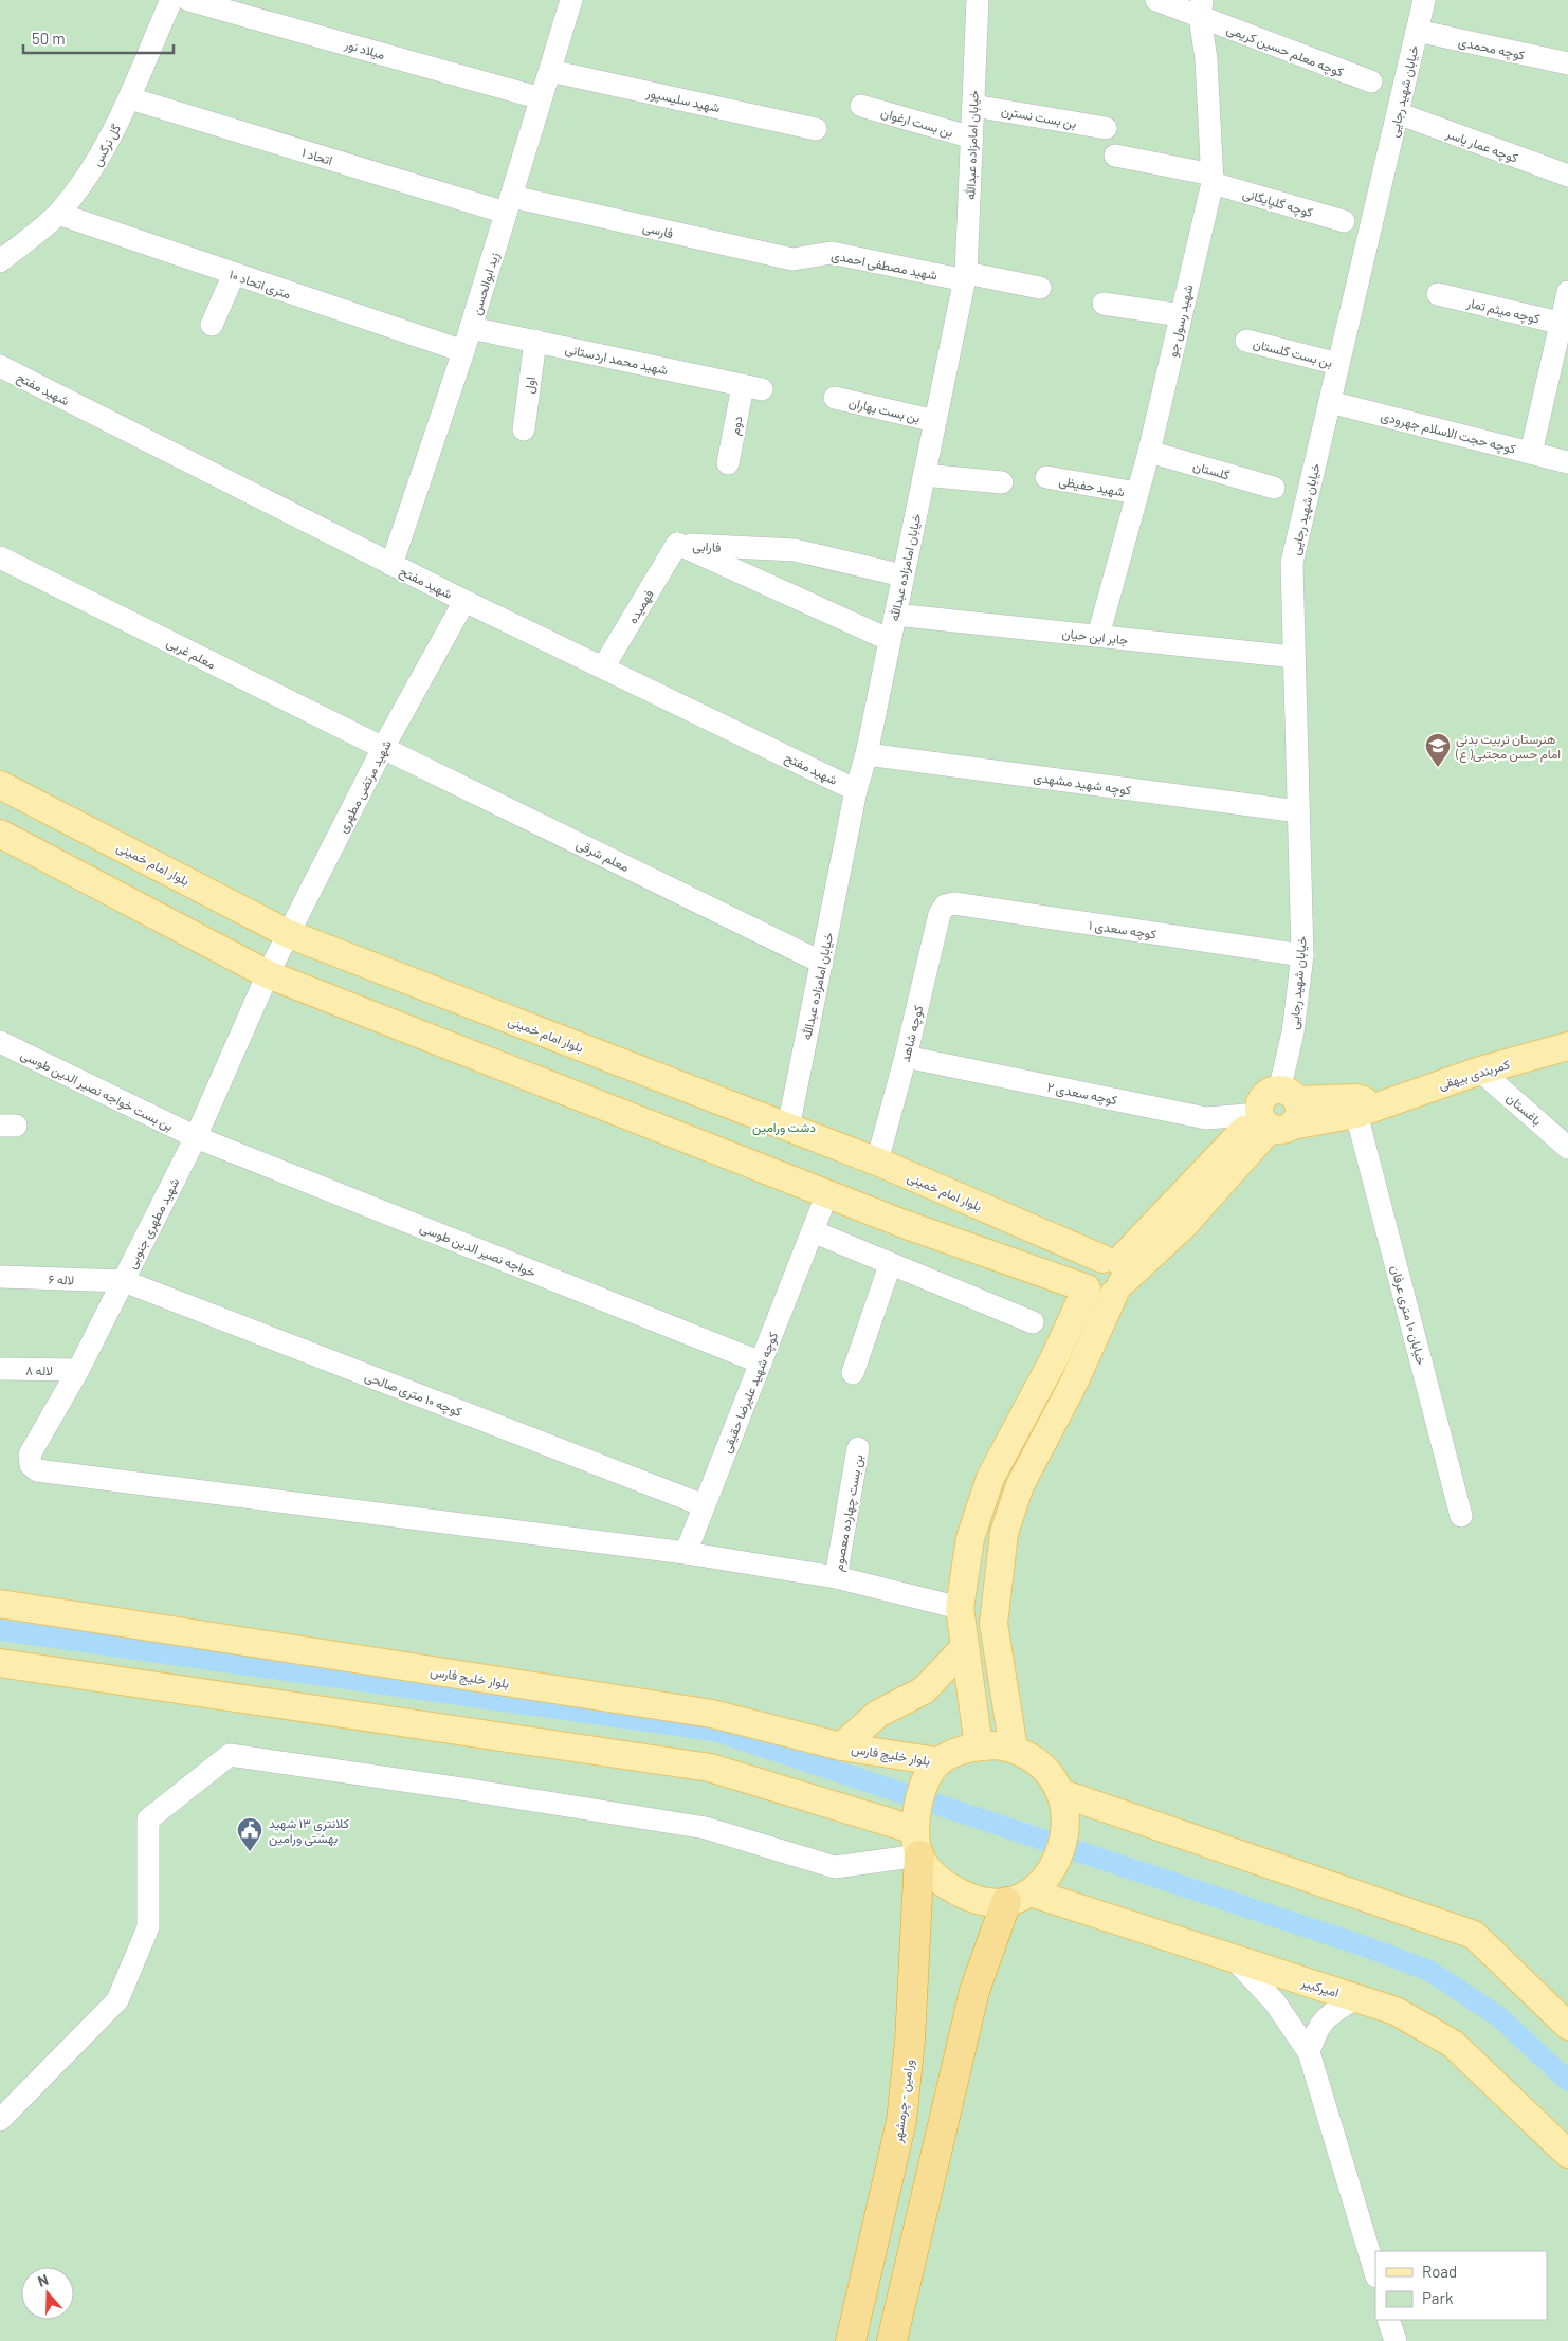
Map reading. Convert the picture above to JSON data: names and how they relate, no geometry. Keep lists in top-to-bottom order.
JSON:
{
  "streets": {
    "highway": ["ورامین - چرمشهر"],
    "main road": [
      "خیابان شهید رجایی",
      "بلوار امام خمینی",
      "کمربندی بیهقی",
      "بلوار خلیج فارس",
      "امیرکبیر"
    ],
    "street": [
      "کوچه محمدی",
      "میلاد نور",
      "کوچه معلم حسین کریمی",
      "شهید سلیسپور",
      "بن بست نسترن",
      "بن بست ارغوان",
      "گل نرگس",
      "خیابان امامزاده عبدالله",
      "کوچه عمار یاسر",
      "اتحاد ۱",
      "کوچه گلپایگانی",
      "فارسی",
      "شهید مصطفی احمدی",
      "۱۰ متری اتحاد",
      "زید ابوالحسن",
      "کوچه میثم تمار",
      "شهید رسول جو",
      "بن بست گلستان",
      "شهید محمد اردستانی",
      "اول",
      "شهید مفتح",
      "بن بست بهاران",
      "دوم",
      "کوچه حجت الاسلام جهرودی",
      "گلستان",
      "شهید حفیظی",
      "فارابی",
      "فهمیده",
      "جابر ابن حیان",
      "معلم غربی",
      "کوچه شهید مشهدی",
      "شهید مرتضی مطهری",
      "معلم شرقی",
      "کوچه سعدی ۱",
      "کوچه شاهد",
      "بن بست خواجه نصیر الدین طوسی",
      "کوچه سعدی ۲",
      "باغستان",
      "شهید مطهری جنوبی",
      "خواجه نصیر الدین طوسی",
      "لاله ۶",
      "خیابان ۱۰ متری عرفان",
      "لاله ۸",
      "کوچه شهید علیرضا حقیقی",
      "کوچه ۱۰ متری صالحی",
      "بن بست چهارده معصوم"
    ]
  },
  "crossings": [
    ["کوچه محمدی", "خیابان شهید رجایی"],
    ["میلاد نور", "زید ابوالحسن"],
    ["کوچه معلم حسین کریمی", "شهید رسول جو"],
    ["خیابان شهید رجایی", "کوچه عمار یاسر"],
    ["خیابان شهید رجایی", "بن بست گلستان"],
    ["خیابان شهید رجایی", "کوچه حجت الاسلام جهرودی"],
    ["خیابان شهید رجایی", "جابر ابن حیان"],
    ["خیابان شهید رجایی", "کوچه شهید مشهدی"],
    ["خیابان شهید رجایی", "بلوار امام خمینی"],
    ["خیابان شهید رجایی", "کوچه سعدی ۱"],
    ["خیابان شهید رجایی", "کوچه سعدی ۲"],
    ["شهید سلیسپور", "زید ابوالحسن"],
    ["بن بست نسترن", "خیابان امامزاده عبدالله"],
    ["بن بست ارغوان", "خیابان امامزاده عبدالله"],
    ["گل نرگس", "اتحاد ۱"],
    ["گل نرگس", "۱۰ متری اتحاد"],
    ["خیابان امامزاده عبدالله", "شهید مصطفی احمدی"],
    ["خیابان امامزاده عبدالله", "شهید مفتح"],
    ["خیابان امامزاده عبدالله", "بن بست بهاران"],
    ["خیابان امامزاده عبدالله", "فارابی"],
    ["خیابان امامزاده عبدالله", "جابر ابن حیان"],
    ["خیابان امامزاده عبدالله", "کوچه شهید مشهدی"],
    ["خیابان امامزاده عبدالله", "معلم شرقی"],
    ["خیابان امامزاده عبدالله", "بلوار امام خمینی"],
    ["اتحاد ۱", "فارسی"],
    ["اتحاد ۱", "زید ابوالحسن"],
    ["کوچه گلپایگانی", "شهید رسول جو"],
    ["فارسی", "شهید مصطفی احمدی"],
    ["فارسی", "زید ابوالحسن"],
    ["۱۰ متری اتحاد", "زید ابوالحسن"],
    ["زید ابوالحسن", "شهید محمد اردستانی"],
    ["زید ابوالحسن", "شهید مفتح"],
    ["شهید رسول جو", "گلستان"],
    ["شهید رسول جو", "شهید حفیظی"],
    ["شهید رسول جو", "جابر ابن حیان"],
    ["شهید محمد اردستانی", "اول"],
    ["شهید محمد اردستانی", "دوم"],
    ["شهید مفتح", "فهمیده"],
    ["شهید مفتح", "شهید مرتضی مطهری"],
    ["فارابی", "فهمیده"],
    ["معلم غربی", "شهید مرتضی مطهری"],
    ["معلم غربی", "معلم شرقی"],
    ["شهید مرتضی مطهری", "معلم شرقی"],
    ["شهید مرتضی مطهری", "بلوار امام خمینی"],
    ["شهید مرتضی مطهری", "شهید مطهری جنوبی"],
    ["بلوار امام خمینی", "کوچه شاهد"],
    ["کوچه سعدی ۱", "کوچه شاهد"],
    ["کوچه شاهد", "کوچه سعدی ۲"],
    ["کمربندی بیهقی", "باغستان"],
    ["کمربندی بیهقی", "خیابان ۱۰ متری عرفان"],
    ["بن بست خواجه نصیر الدین طوسی", "شهید مطهری جنوبی"],
    ["بن بست خواجه نصیر الدین طوسی", "خواجه نصیر الدین طوسی"],
    ["شهید مطهری جنوبی", "خواجه نصیر الدین طوسی"],
    ["شهید مطهری جنوبی", "لاله ۶"],
    ["شهید مطهری جنوبی", "لاله ۸"],
    ["شهید مطهری جنوبی", "کوچه شهید علیرضا حقیقی"],
    ["شهید مطهری جنوبی", "کوچه ۱۰ متری صالحی"],
    ["خواجه نصیر الدین طوسی", "کوچه شهید علیرضا حقیقی"],
    ["لاله ۶", "کوچه ۱۰ متری صالحی"],
    ["کوچه شهید علیرضا حقیقی", "کوچه ۱۰ متری صالحی"],
    ["بلوار خلیج فارس", "امیرکبیر"],
    ["بلوار خلیج فارس", "ورامین - چرمشهر"],
    ["امیرکبیر", "ورامین - چرمشهر"]
  ],
  "parks": ["دشت ورامین"],
  "places": {
    "school or university": ["هنرستان تربیت بدنی امام حسن مجتبی( ع)"],
    "public building": ["کلانتری ۱۳ شهید بهشتی ورامین"]
  },
  "legend": ["Road", "Park"],
  "scale_bar": "50 m",
  "north": "top"
}
